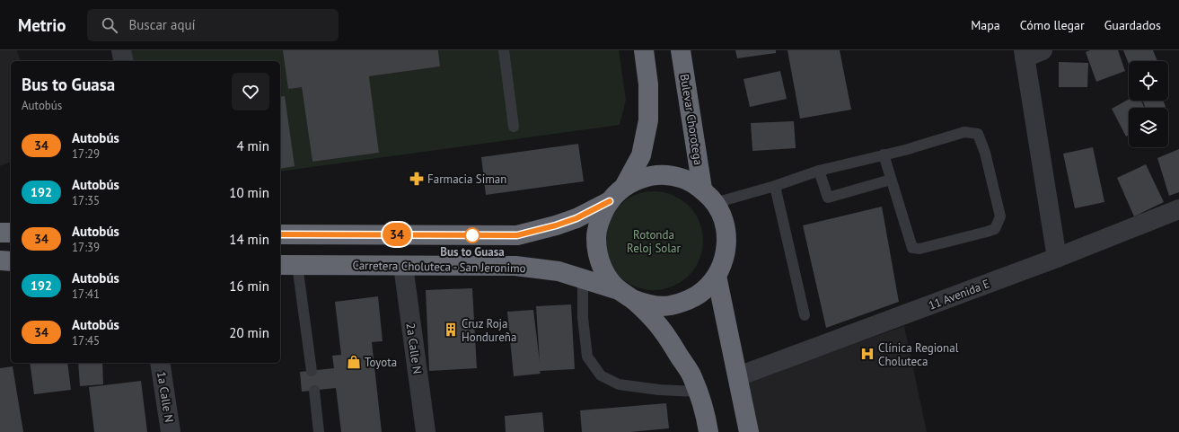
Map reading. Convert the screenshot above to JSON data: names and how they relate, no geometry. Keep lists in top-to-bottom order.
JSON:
{
  "streets": {
    "highway": ["Bulevar Chorotega", "Carretera Choluteca - San Jeronimo"],
    "street": ["11 Avenida E", "2a Calle N", "1a Calle N"]
  },
  "crossings": [
    ["Bulevar Chorotega", "Carretera Choluteca - San Jeronimo"],
    ["Carretera Choluteca - San Jeronimo", "2a Calle N"]
  ],
  "parks": ["Rotonda Reloj Solar"],
  "places": {
    "pharmacy": ["Farmacia Siman"],
    "other": ["Bus to Guasa"],
    "building": ["Cruz Roja Hondureña"],
    "hospital": ["Clínica Regional Choluteca"],
    "shop": ["Toyota"]
  },
  "lines": ["bus line 34"],
  "page": {
    "header": "Metrio",
    "search": "Buscar aquí",
    "nav": ["Mapa", "Cómo llegar", "Guardados"],
    "on_map": "34",
    "heading": ["Bus to Guasa", "Autobús"],
    "list": [
      {
        "mark": "34",
        "name": "Autobús",
        "note": "17:29",
        "value": "4 min"
      },
      {
        "mark": "192",
        "name": "Autobús",
        "note": "17:35",
        "value": "10 min"
      },
      {
        "mark": "34",
        "name": "Autobús",
        "note": "17:39",
        "value": "14 min"
      },
      {
        "mark": "192",
        "name": "Autobús",
        "note": "17:41",
        "value": "16 min"
      },
      {
        "mark": "34",
        "name": "Autobús",
        "note": "17:45",
        "value": "20 min"
      }
    ]
  }
}
